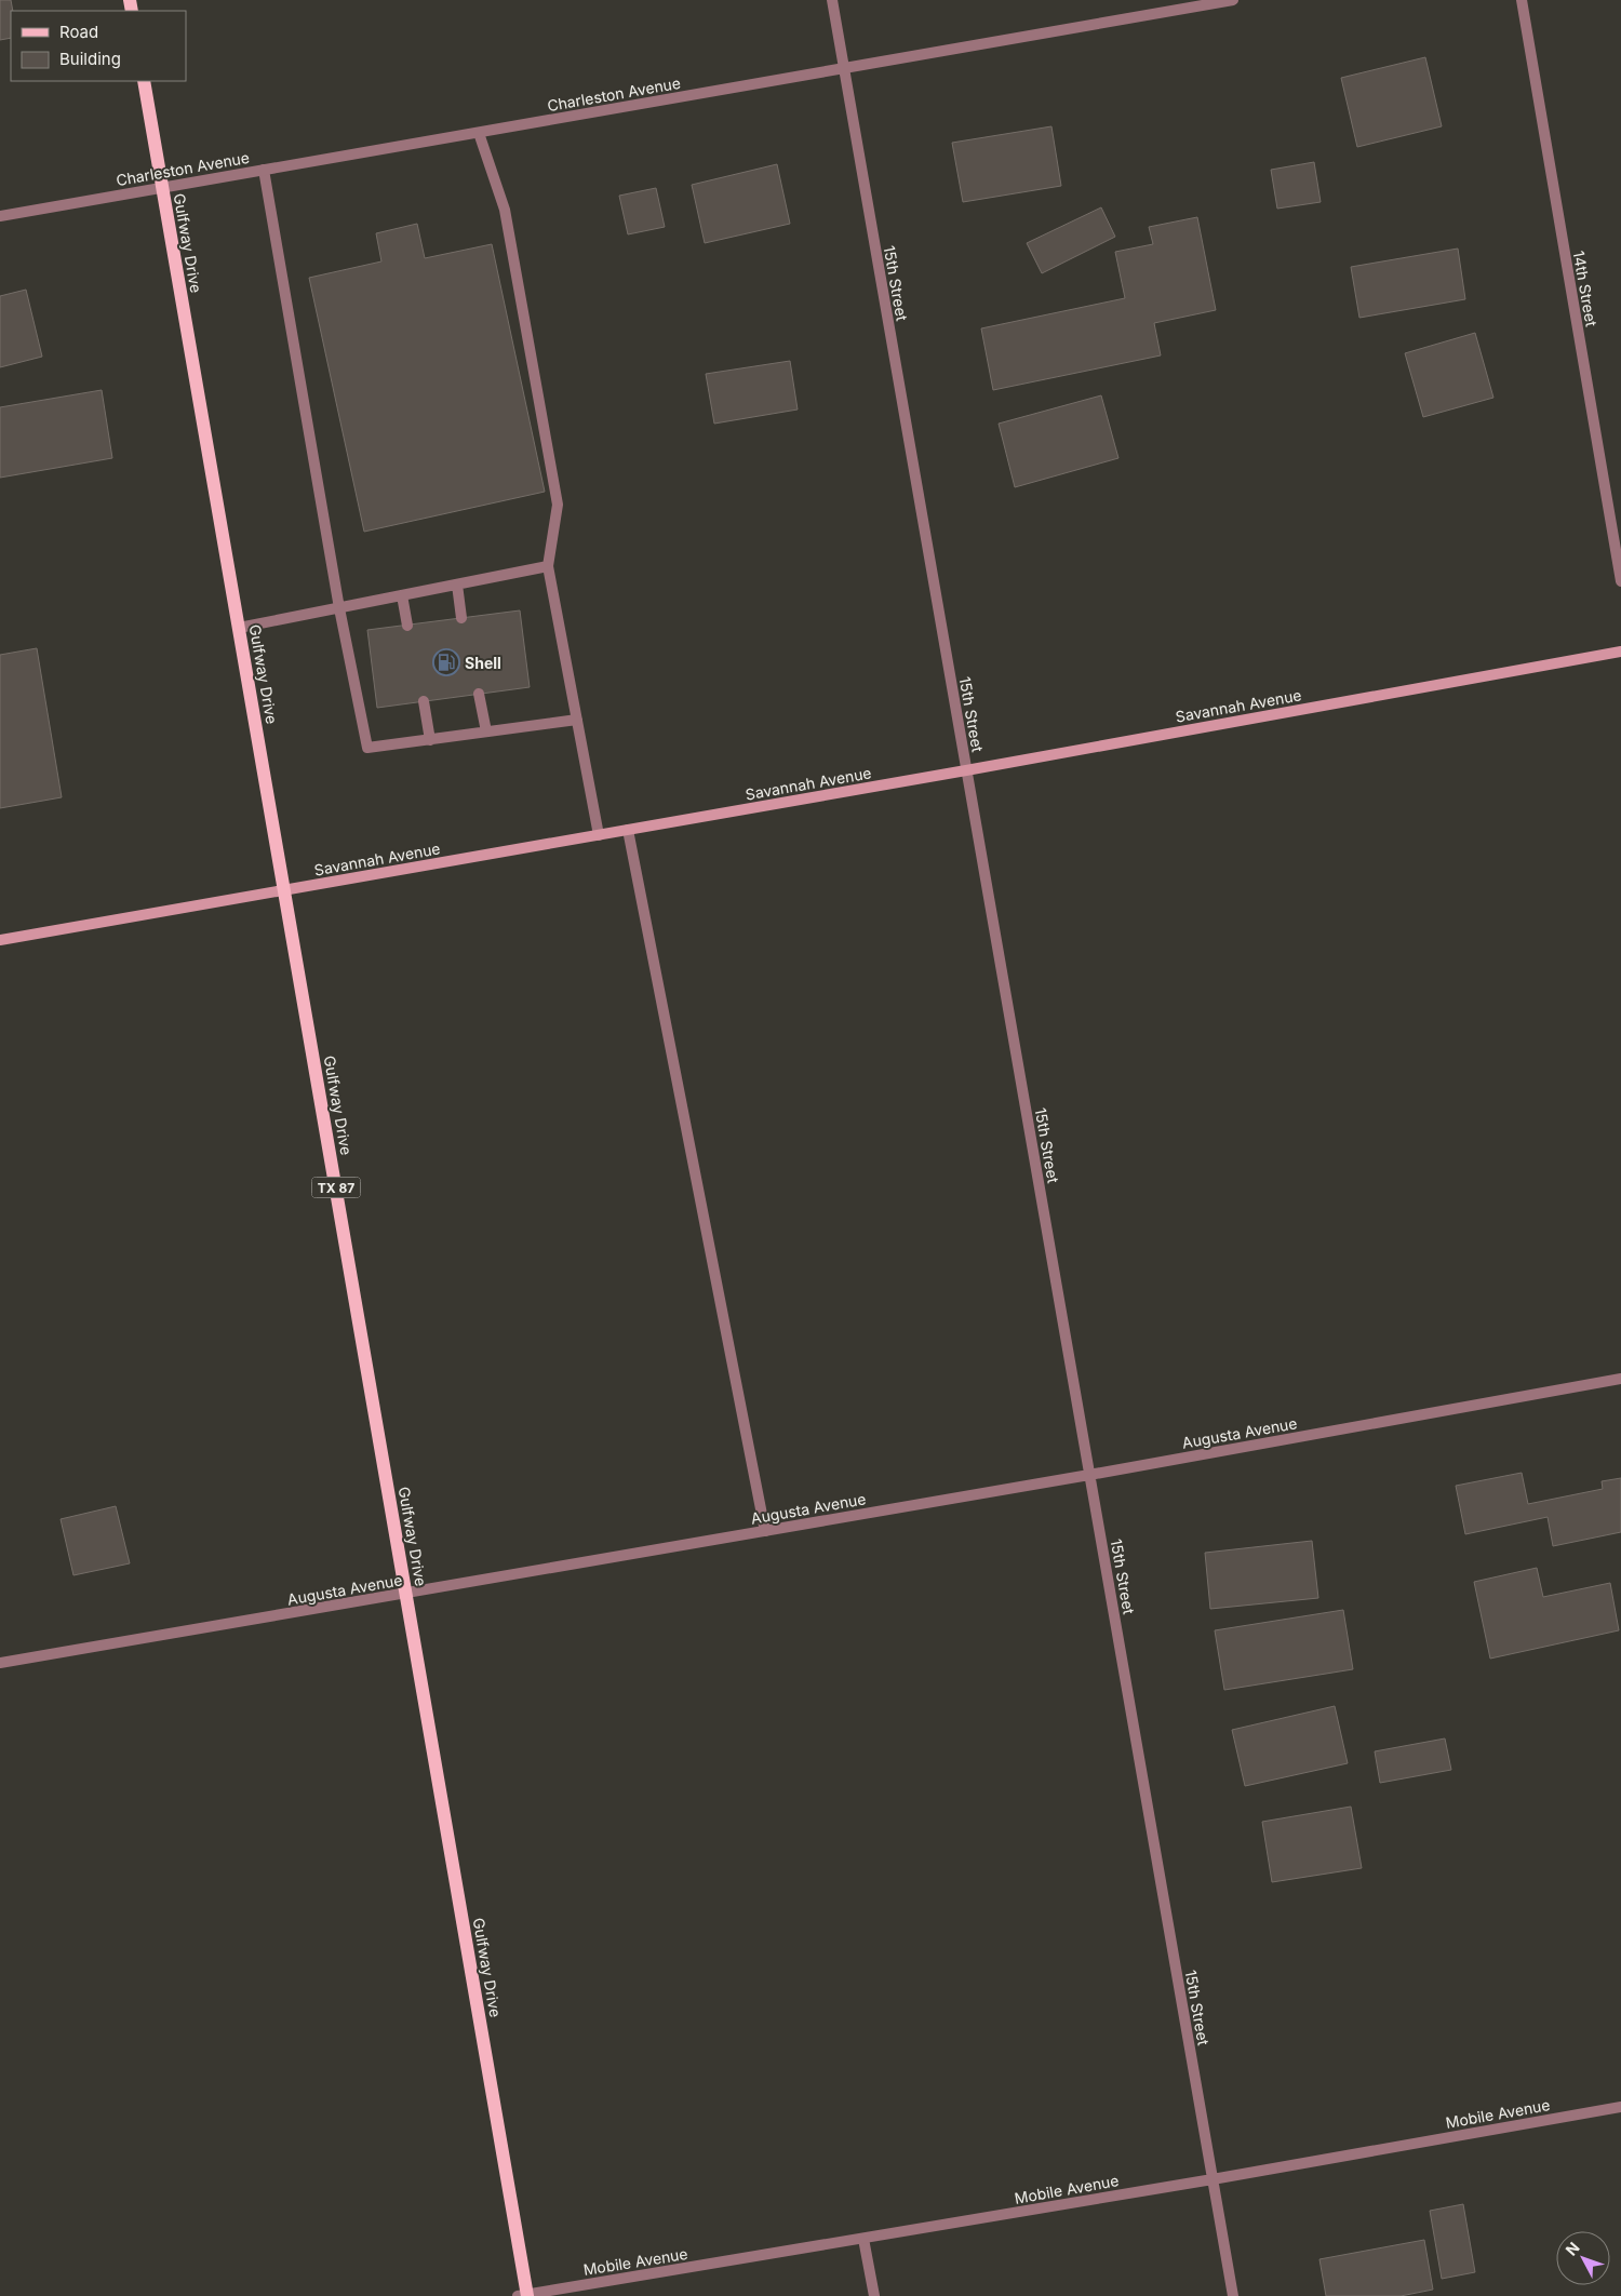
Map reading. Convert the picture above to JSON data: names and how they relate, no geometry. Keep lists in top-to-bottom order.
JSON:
{
  "streets": {
    "main road": ["Gulfway Drive", "TX 87"],
    "street": [
      "Charleston Avenue",
      "15th Street",
      "14th Street",
      "Savannah Avenue",
      "Augusta Avenue",
      "Mobile Avenue"
    ]
  },
  "crossings": [
    ["Charleston Avenue", "Gulfway Drive"],
    ["Charleston Avenue", "15th Street"],
    ["Gulfway Drive", "Savannah Avenue"],
    ["Gulfway Drive", "Augusta Avenue"],
    ["Gulfway Drive", "Mobile Avenue"],
    ["15th Street", "Savannah Avenue"],
    ["15th Street", "Augusta Avenue"],
    ["15th Street", "Mobile Avenue"]
  ],
  "places": {
    "fuel station": ["Shell"]
  },
  "legend": ["Road", "Building"],
  "north": "top left"
}
